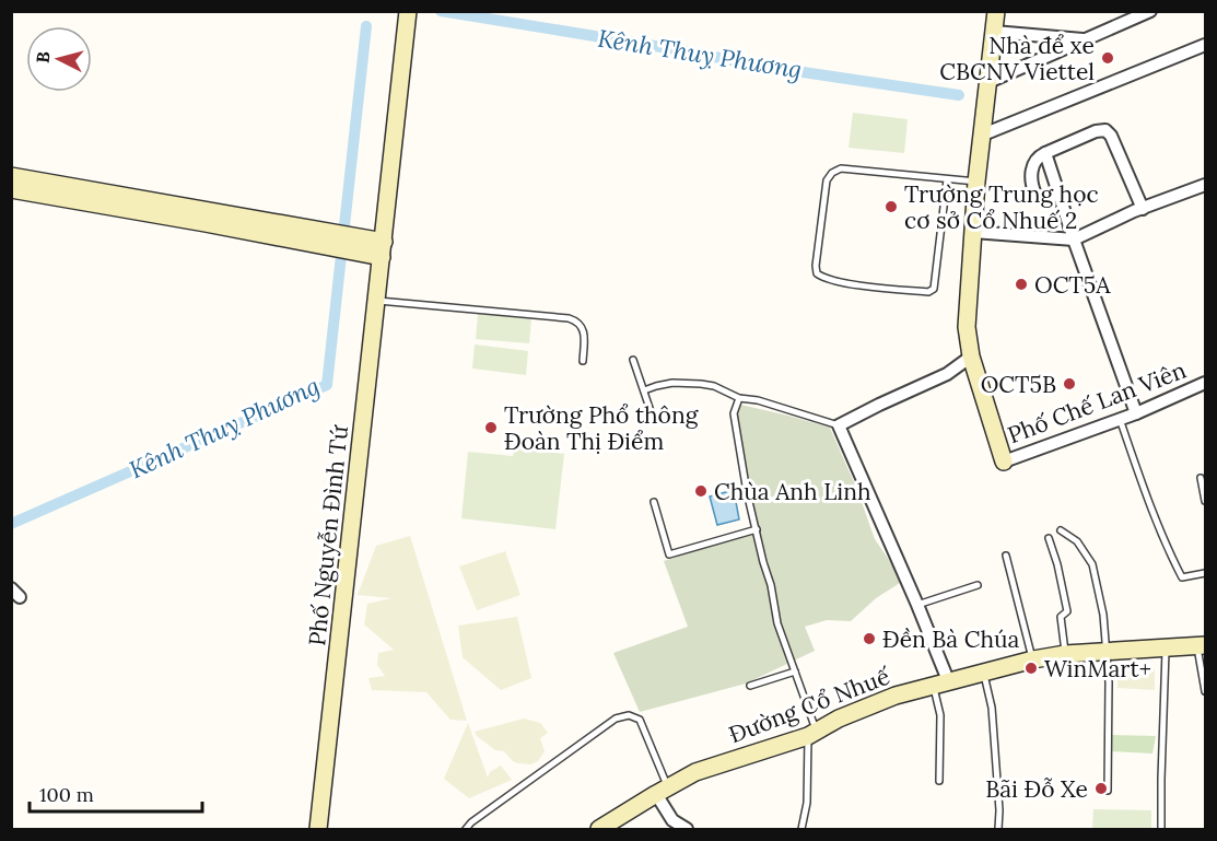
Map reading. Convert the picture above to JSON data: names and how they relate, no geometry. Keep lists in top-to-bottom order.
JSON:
{
  "streets": {
    "street": ["Phố Chế Lan Viên", "Phố Nguyễn Đình Tứ", "Đường Cổ Nhuế"]
  },
  "water": ["Kênh Thuỵ Phương"],
  "places": [
    "Nhà để xe CBCNV Viettel",
    "Trường Trung học cơ sở Cổ Nhuế 2",
    "OCT5A",
    "OCT5B",
    "Trường Phổ thông Đoàn Thị Điểm",
    "Chùa Anh Linh",
    "Đền Bà Chúa",
    "WinMart+",
    "Bãi Đỗ Xe"
  ],
  "scale_bar": "100 m",
  "north": "left"
}
